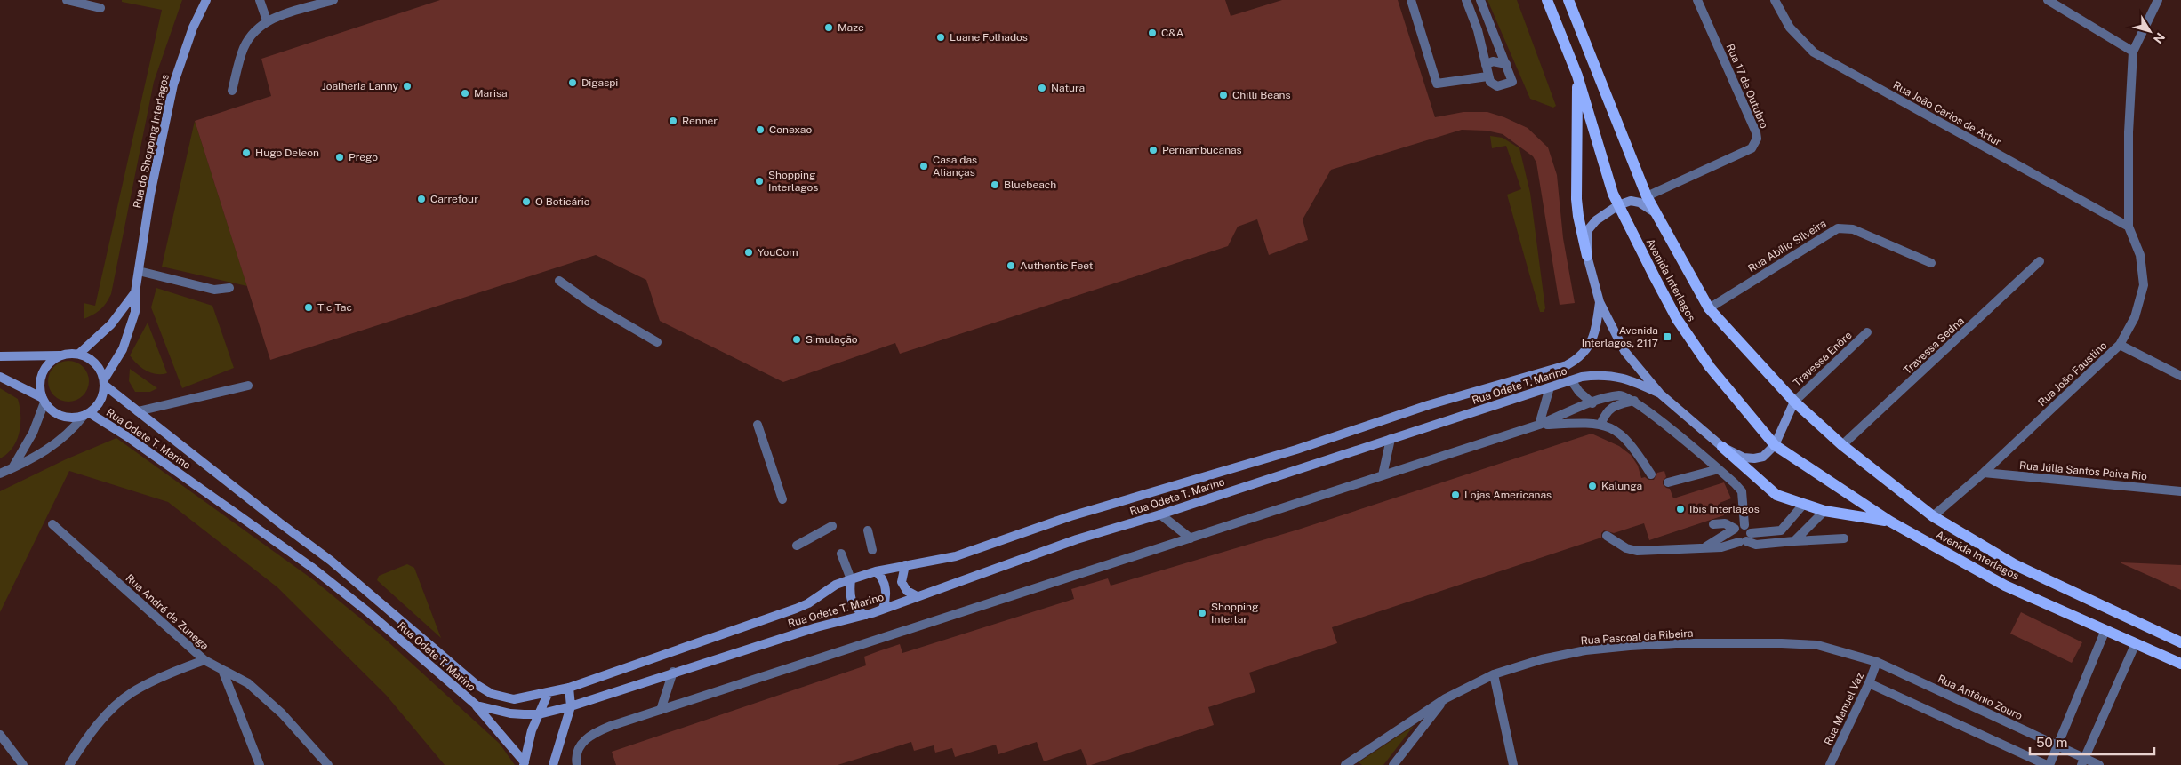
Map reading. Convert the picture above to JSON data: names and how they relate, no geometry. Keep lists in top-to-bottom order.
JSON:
{
  "streets": {
    "main road": ["Avenida Interlagos"],
    "street": [
      "Rua 17 de Outubro",
      "Rua João Carlos de Artur",
      "Rua do Shopping Interlagos",
      "Rua Abílio Silveira",
      "Travessa Sedna",
      "Travessa Enõre",
      "Rua João Faustino",
      "Rua Odete T. Marino",
      "Rua Júlia Santos Paiva Rio",
      "Rua André de Zunega",
      "Rua Pascoal da Ribeira",
      "Rua Antônio Zouro",
      "Rua Manuel Vaz"
    ]
  },
  "crossings": [
    ["Rua 17 de Outubro", "Avenida Interlagos"],
    ["Rua João Carlos de Artur", "Rua João Faustino"],
    ["Rua do Shopping Interlagos", "Rua Odete T. Marino"],
    ["Rua Abílio Silveira", "Avenida Interlagos"],
    ["Avenida Interlagos", "Travessa Sedna"],
    ["Avenida Interlagos", "Travessa Enõre"],
    ["Avenida Interlagos", "Rua João Faustino"],
    ["Rua João Faustino", "Rua Júlia Santos Paiva Rio"],
    ["Rua Pascoal da Ribeira", "Rua Antônio Zouro"],
    ["Rua Pascoal da Ribeira", "Rua Manuel Vaz"],
    ["Rua Antônio Zouro", "Rua Manuel Vaz"]
  ],
  "places": {
    "other": [
      "Maze",
      "C&A",
      "Luane Folhados",
      "Digaspi",
      "Joalheria Lanny",
      "Natura",
      "Marisa",
      "Chilli Beans",
      "Renner",
      "Conexao",
      "Pernambucanas",
      "Hugo Deleon",
      "Prego",
      "Casa das Alianças",
      "Shopping Interlagos",
      "Bluebeach",
      "Carrefour",
      "O Boticário",
      "YouCom",
      "Authentic Feet",
      "Tic Tac",
      "Simulação",
      "Kalunga",
      "Lojas Americanas",
      "Ibis Interlagos",
      "Shopping Interlar"
    ],
    "transit": ["Avenida Interlagos, 2117"]
  },
  "scale_bar": "50 m",
  "north": "bottom right"
}
